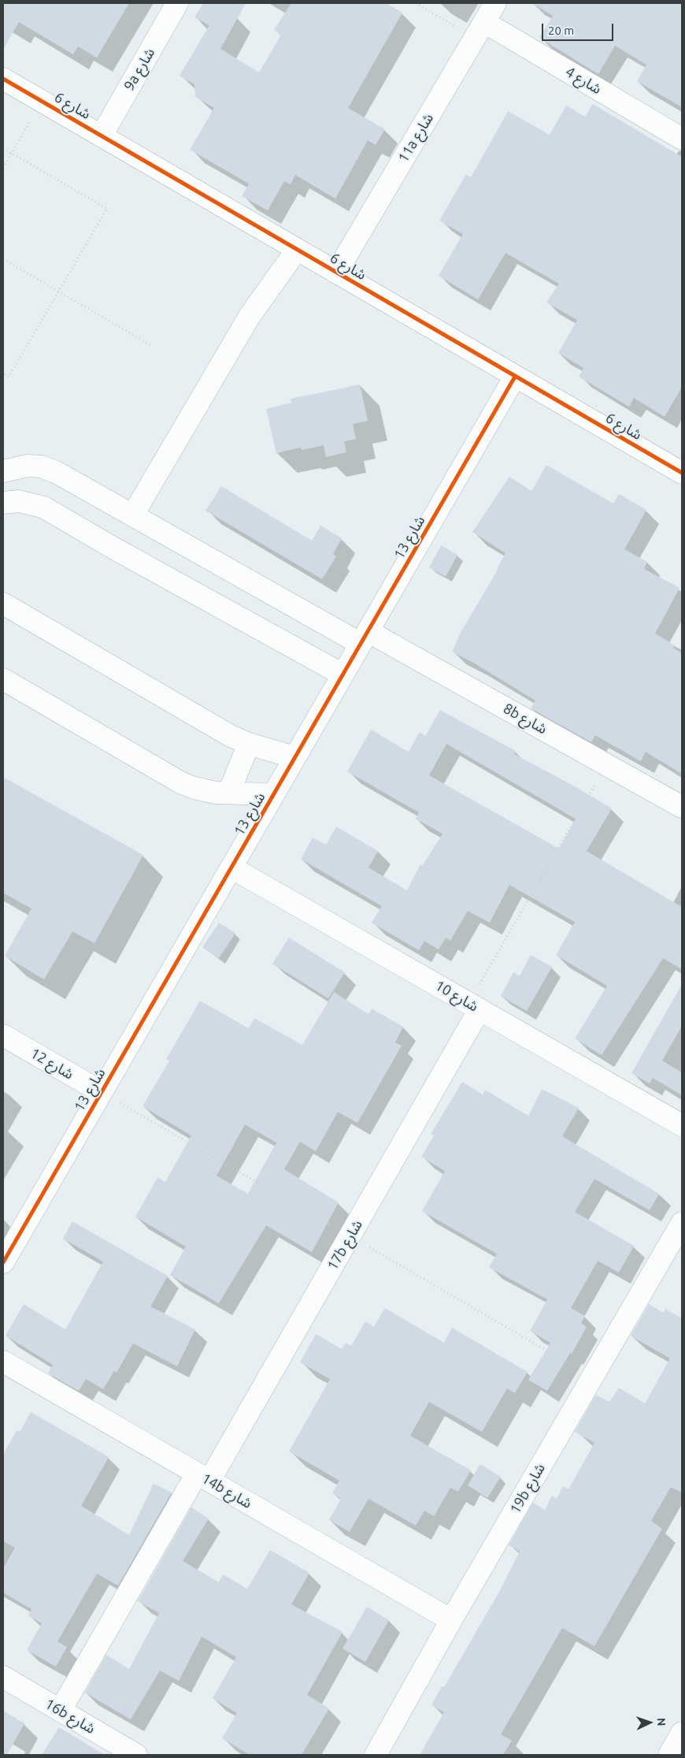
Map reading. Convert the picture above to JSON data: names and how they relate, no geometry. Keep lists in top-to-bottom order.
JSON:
{
  "streets": {
    "street": [
      "9a شارع",
      "شارع 4",
      "شارع 6",
      "11a شارع",
      "شارع 13",
      "8b شارع",
      "شارع 10",
      "شارع 12",
      "17b شارع",
      "19b شارع",
      "14b شارع",
      "16b شارع"
    ]
  },
  "crossings": [
    ["9a شارع", "شارع 6"],
    ["شارع 4", "11a شارع"],
    ["شارع 6", "11a شارع"],
    ["شارع 6", "شارع 13"],
    ["شارع 13", "8b شارع"],
    ["شارع 13", "شارع 10"],
    ["شارع 13", "شارع 12"],
    ["شارع 10", "17b شارع"],
    ["17b شارع", "14b شارع"],
    ["17b شارع", "16b شارع"],
    ["19b شارع", "14b شارع"]
  ],
  "scale_bar": "20 m",
  "north": "right"
}
